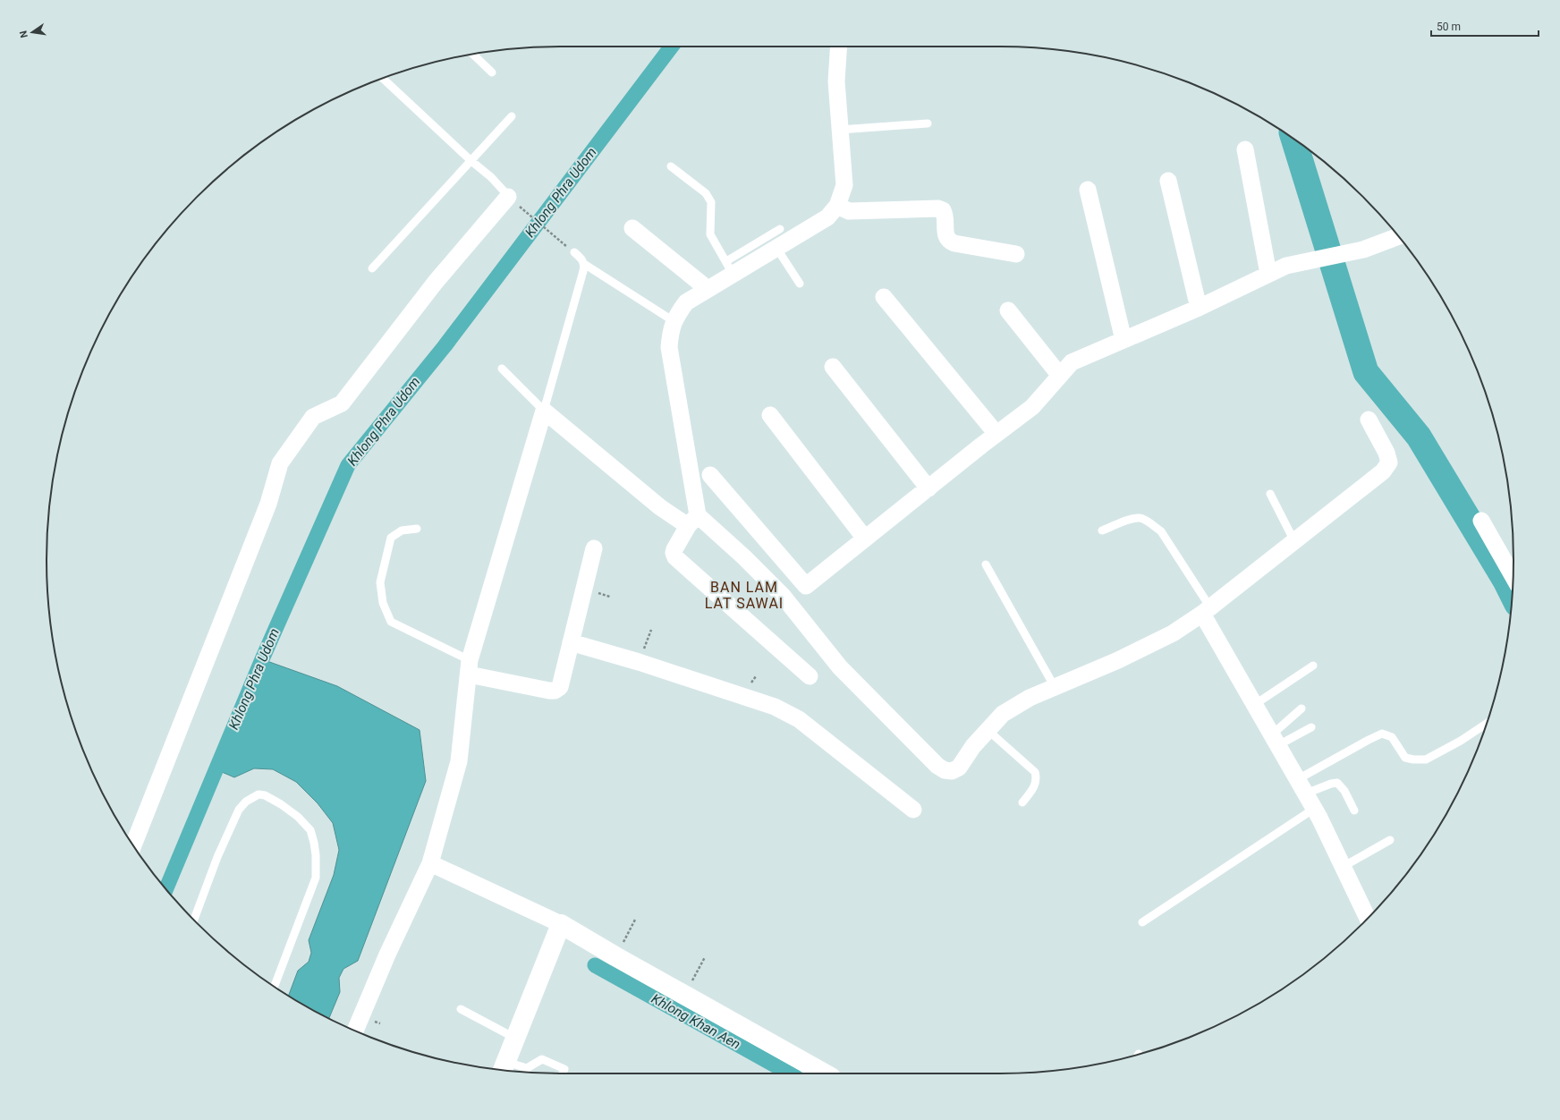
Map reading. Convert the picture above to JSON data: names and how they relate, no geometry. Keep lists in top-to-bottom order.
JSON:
{
  "districts": ["BAN LAM LAT SAWAI"],
  "water": ["Khlong Phra Udom", "Khlong Khan Aen"],
  "scale_bar": "50 m",
  "north": "left"
}
